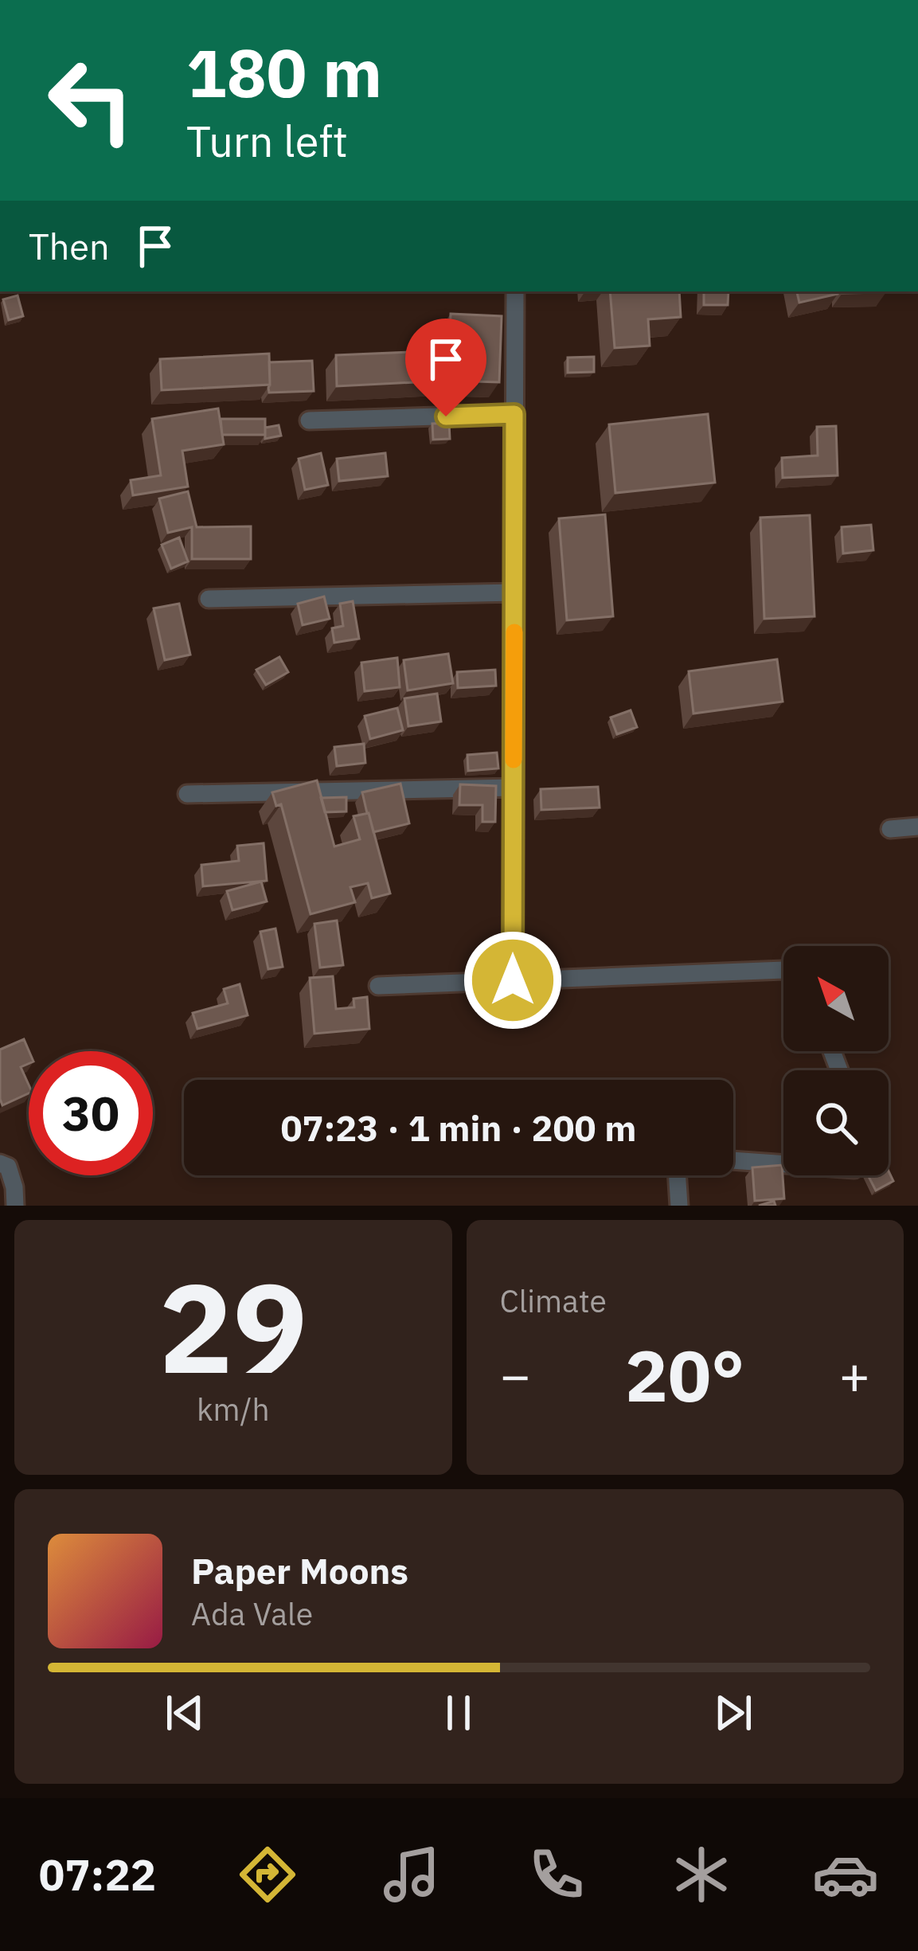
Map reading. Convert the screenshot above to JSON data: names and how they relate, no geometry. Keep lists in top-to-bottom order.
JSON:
{
  "north": "top left",
  "page": {
    "turn": ["180 m", "Turn left"],
    "then": "Then",
    "limit": "30",
    "trip": "07:23 · 1 min · 200 m",
    "tile": [
      ["29", "km/h"],
      "Climate"
    ],
    "heat": ["−", "20°", "+"],
    "song": ["Paper Moons", "Ada Vale"],
    "tabs": "07:22"
  }
}
